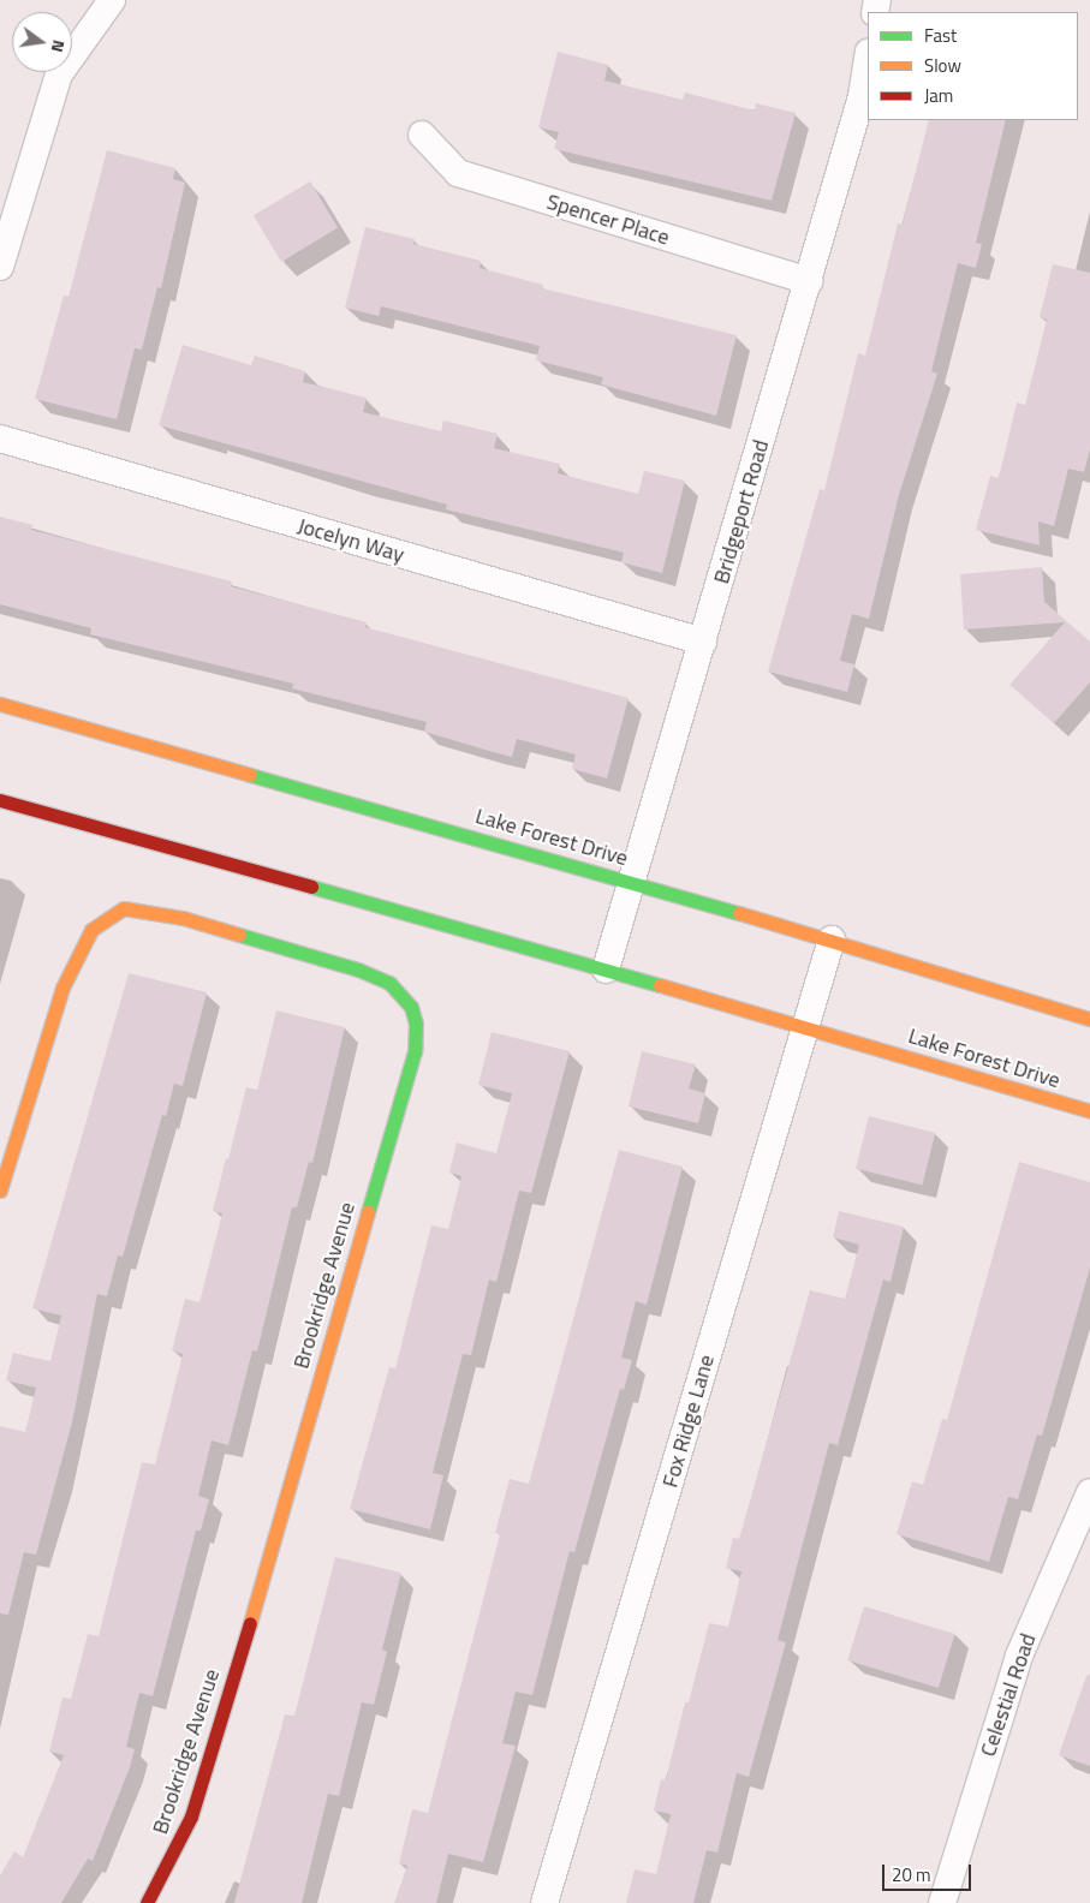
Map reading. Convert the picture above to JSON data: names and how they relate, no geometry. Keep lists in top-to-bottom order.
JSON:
{
  "streets": {
    "main road": ["Lake Forest Drive", "Brookridge Avenue"],
    "street": [
      "Spencer Place",
      "Bridgeport Road",
      "Jocelyn Way",
      "Fox Ridge Lane",
      "Celestial Road"
    ]
  },
  "crossings": [
    ["Spencer Place", "Bridgeport Road"],
    ["Bridgeport Road", "Jocelyn Way"],
    ["Bridgeport Road", "Lake Forest Drive"],
    ["Lake Forest Drive", "Fox Ridge Lane"]
  ],
  "legend": ["Fast", "Slow", "Jam"],
  "scale_bar": "20 m",
  "north": "right"
}
